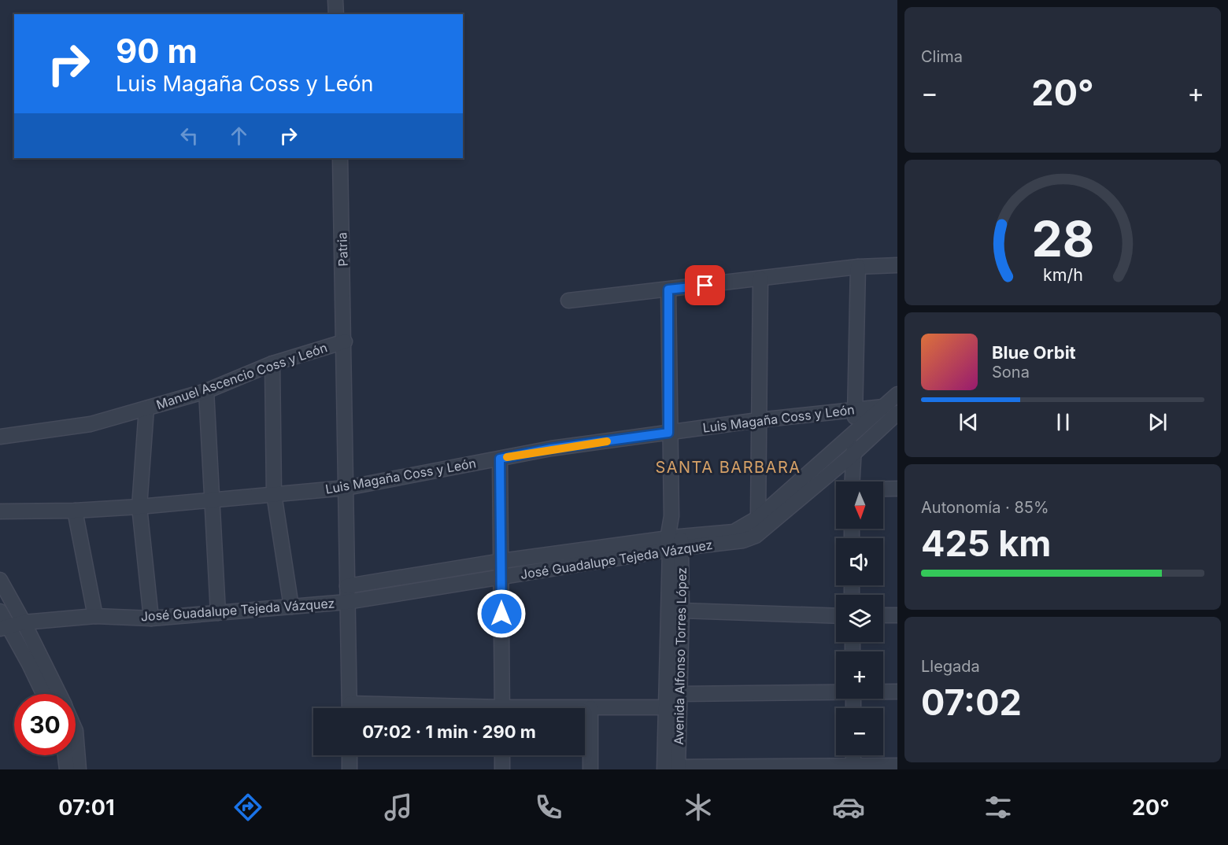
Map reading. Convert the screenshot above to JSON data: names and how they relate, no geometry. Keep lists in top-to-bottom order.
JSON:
{
  "streets": {
    "street": [
      "Patria",
      "Manuel Ascencio Coss y León",
      "Luis Magaña Coss y León",
      "José Guadalupe Tejeda Vázquez",
      "Avenida Alfonso Torres López"
    ]
  },
  "crossings": [
    ["Patria", "Manuel Ascencio Coss y León"],
    ["Patria", "Luis Magaña Coss y León"],
    ["Patria", "José Guadalupe Tejeda Vázquez"],
    ["Luis Magaña Coss y León", "José Guadalupe Tejeda Vázquez"],
    ["Luis Magaña Coss y León", "Avenida Alfonso Torres López"],
    ["José Guadalupe Tejeda Vázquez", "Avenida Alfonso Torres López"]
  ],
  "districts": ["SANTA BARBARA"],
  "north": "bottom",
  "page": {
    "tile": [
      "Clima",
      ["Autonomía · 85%", "425 km"],
      ["Llegada", "07:02"]
    ],
    "turn": ["90 m", "Luis Magaña Coss y León"],
    "heat": ["−", "20°", "+"],
    "song": ["Blue Orbit", "Sona"],
    "map_buttons": ["+", "−"],
    "limit": "30",
    "trip": "07:02 · 1 min · 290 m",
    "tabs": ["07:01", "20°"],
    "gauge": ["28", "km/h"]
  }
}
